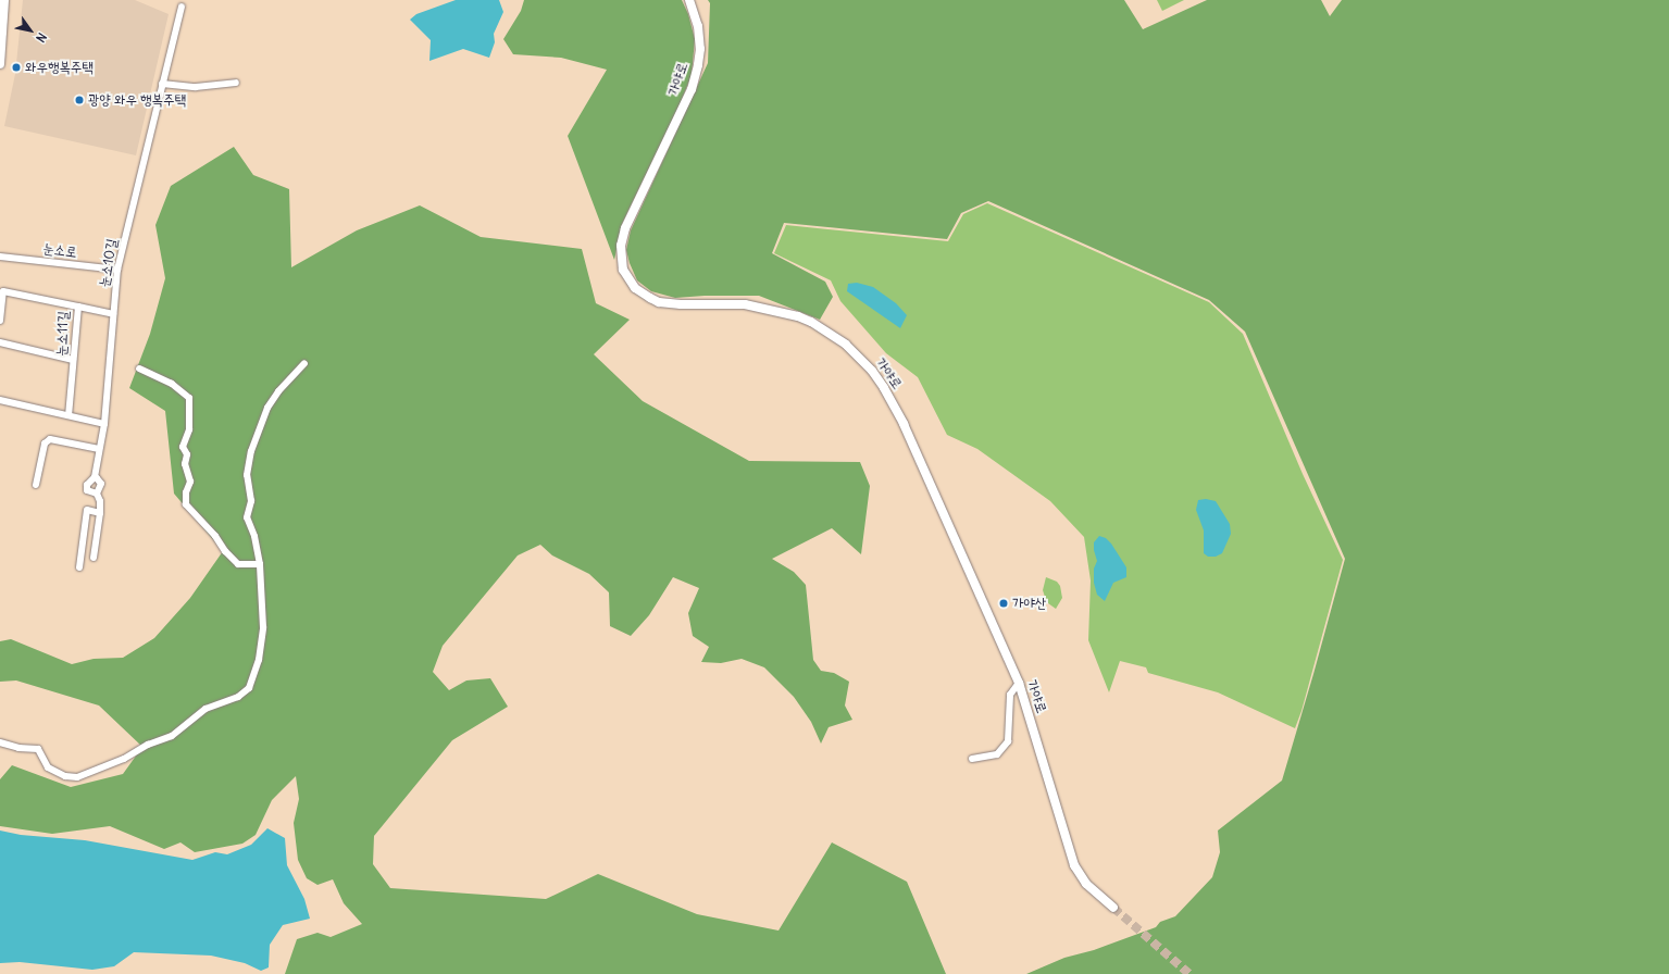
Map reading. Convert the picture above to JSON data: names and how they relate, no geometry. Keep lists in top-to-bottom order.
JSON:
{
  "streets": {
    "street": [
      "가야로",
      "눈소로",
      "눈소10길",
      "눈소11길"
    ]
  },
  "crossings": [
    ["눈소로", "눈소10길"]
  ],
  "places": ["와우행복주택", "광양 와우 행복주택", "가야산"],
  "north": "bottom right"
}
